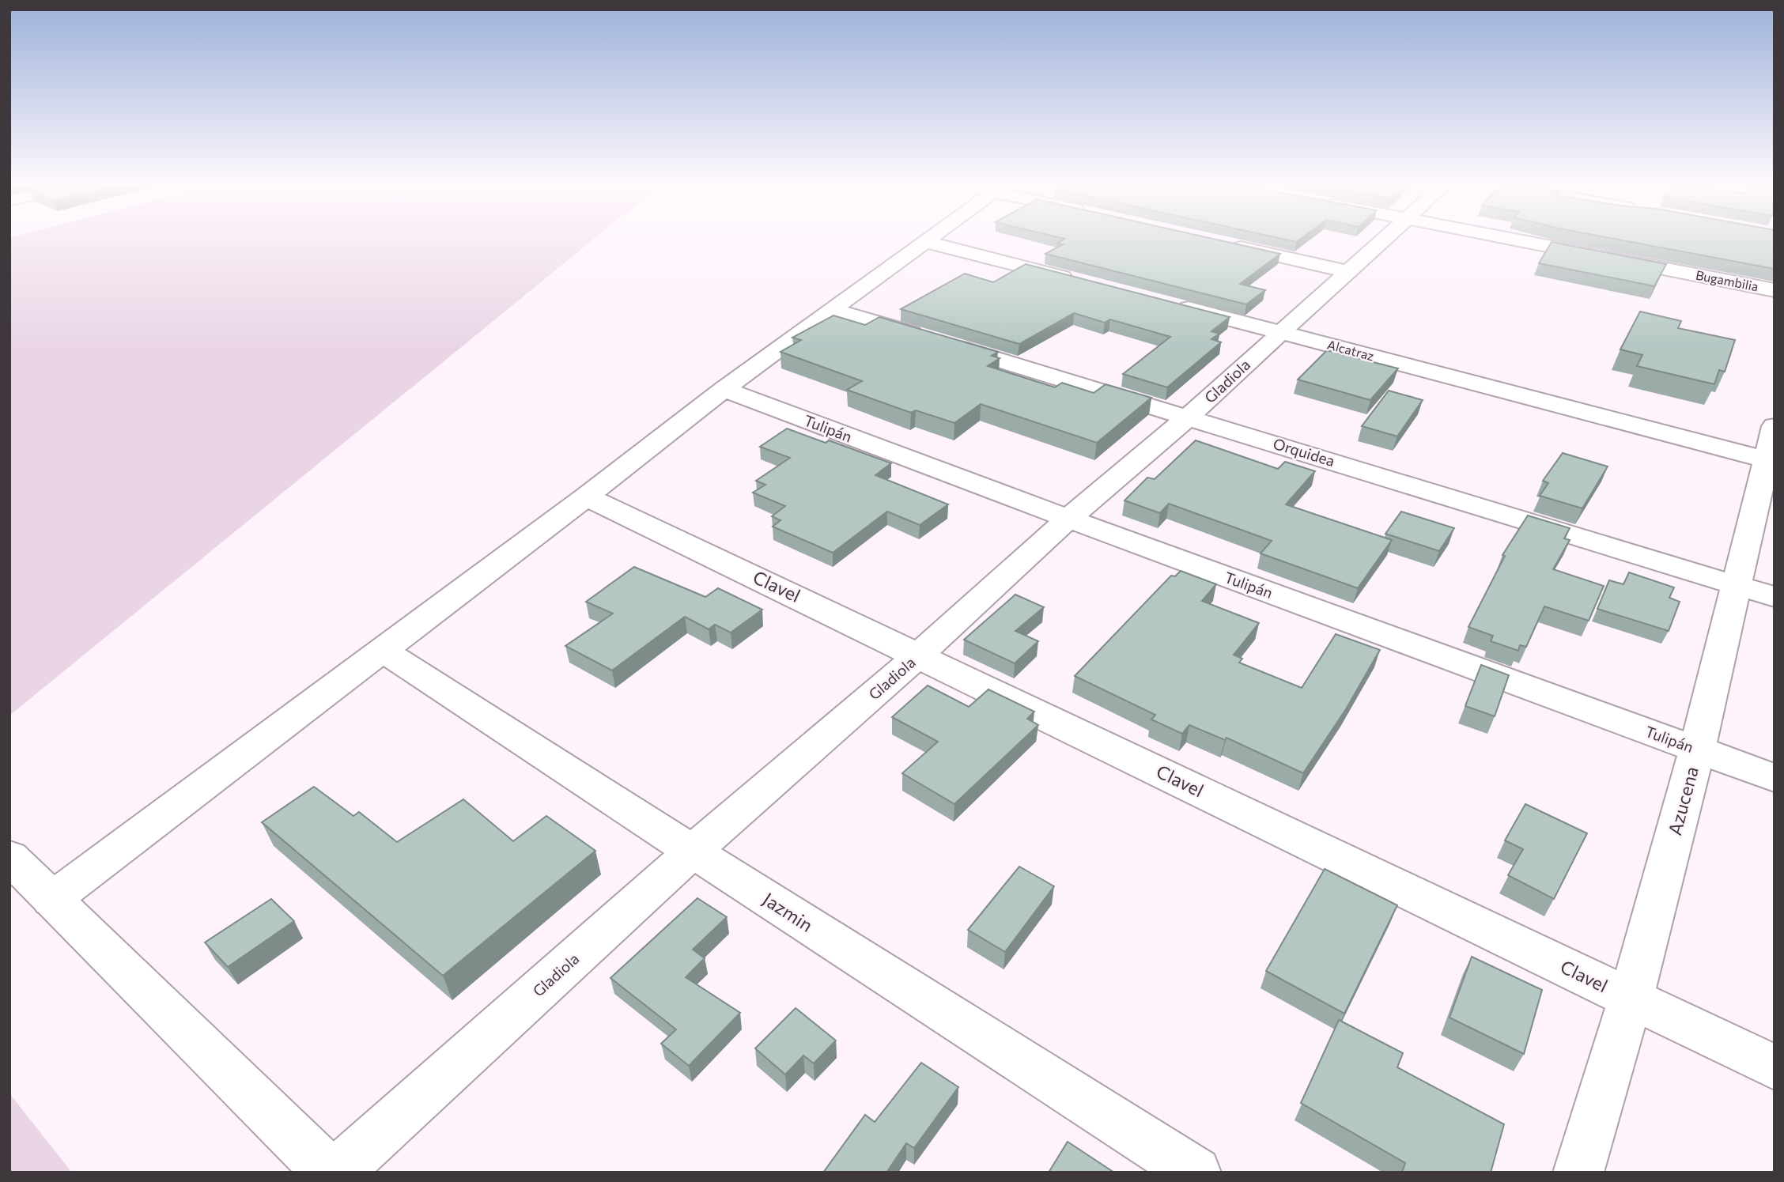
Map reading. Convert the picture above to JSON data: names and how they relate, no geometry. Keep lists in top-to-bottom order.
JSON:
{
  "streets": {
    "street": [
      "Bugambilia",
      "Alcatraz",
      "Gladiola",
      "Tulipán",
      "Orquidea",
      "Clavel",
      "Azucena",
      "Jazmin"
    ]
  },
  "crossings": [
    ["Alcatraz", "Gladiola"],
    ["Alcatraz", "Azucena"],
    ["Gladiola", "Tulipán"],
    ["Gladiola", "Orquidea"],
    ["Gladiola", "Clavel"],
    ["Gladiola", "Jazmin"],
    ["Tulipán", "Azucena"],
    ["Orquidea", "Azucena"],
    ["Clavel", "Azucena"]
  ]
}
